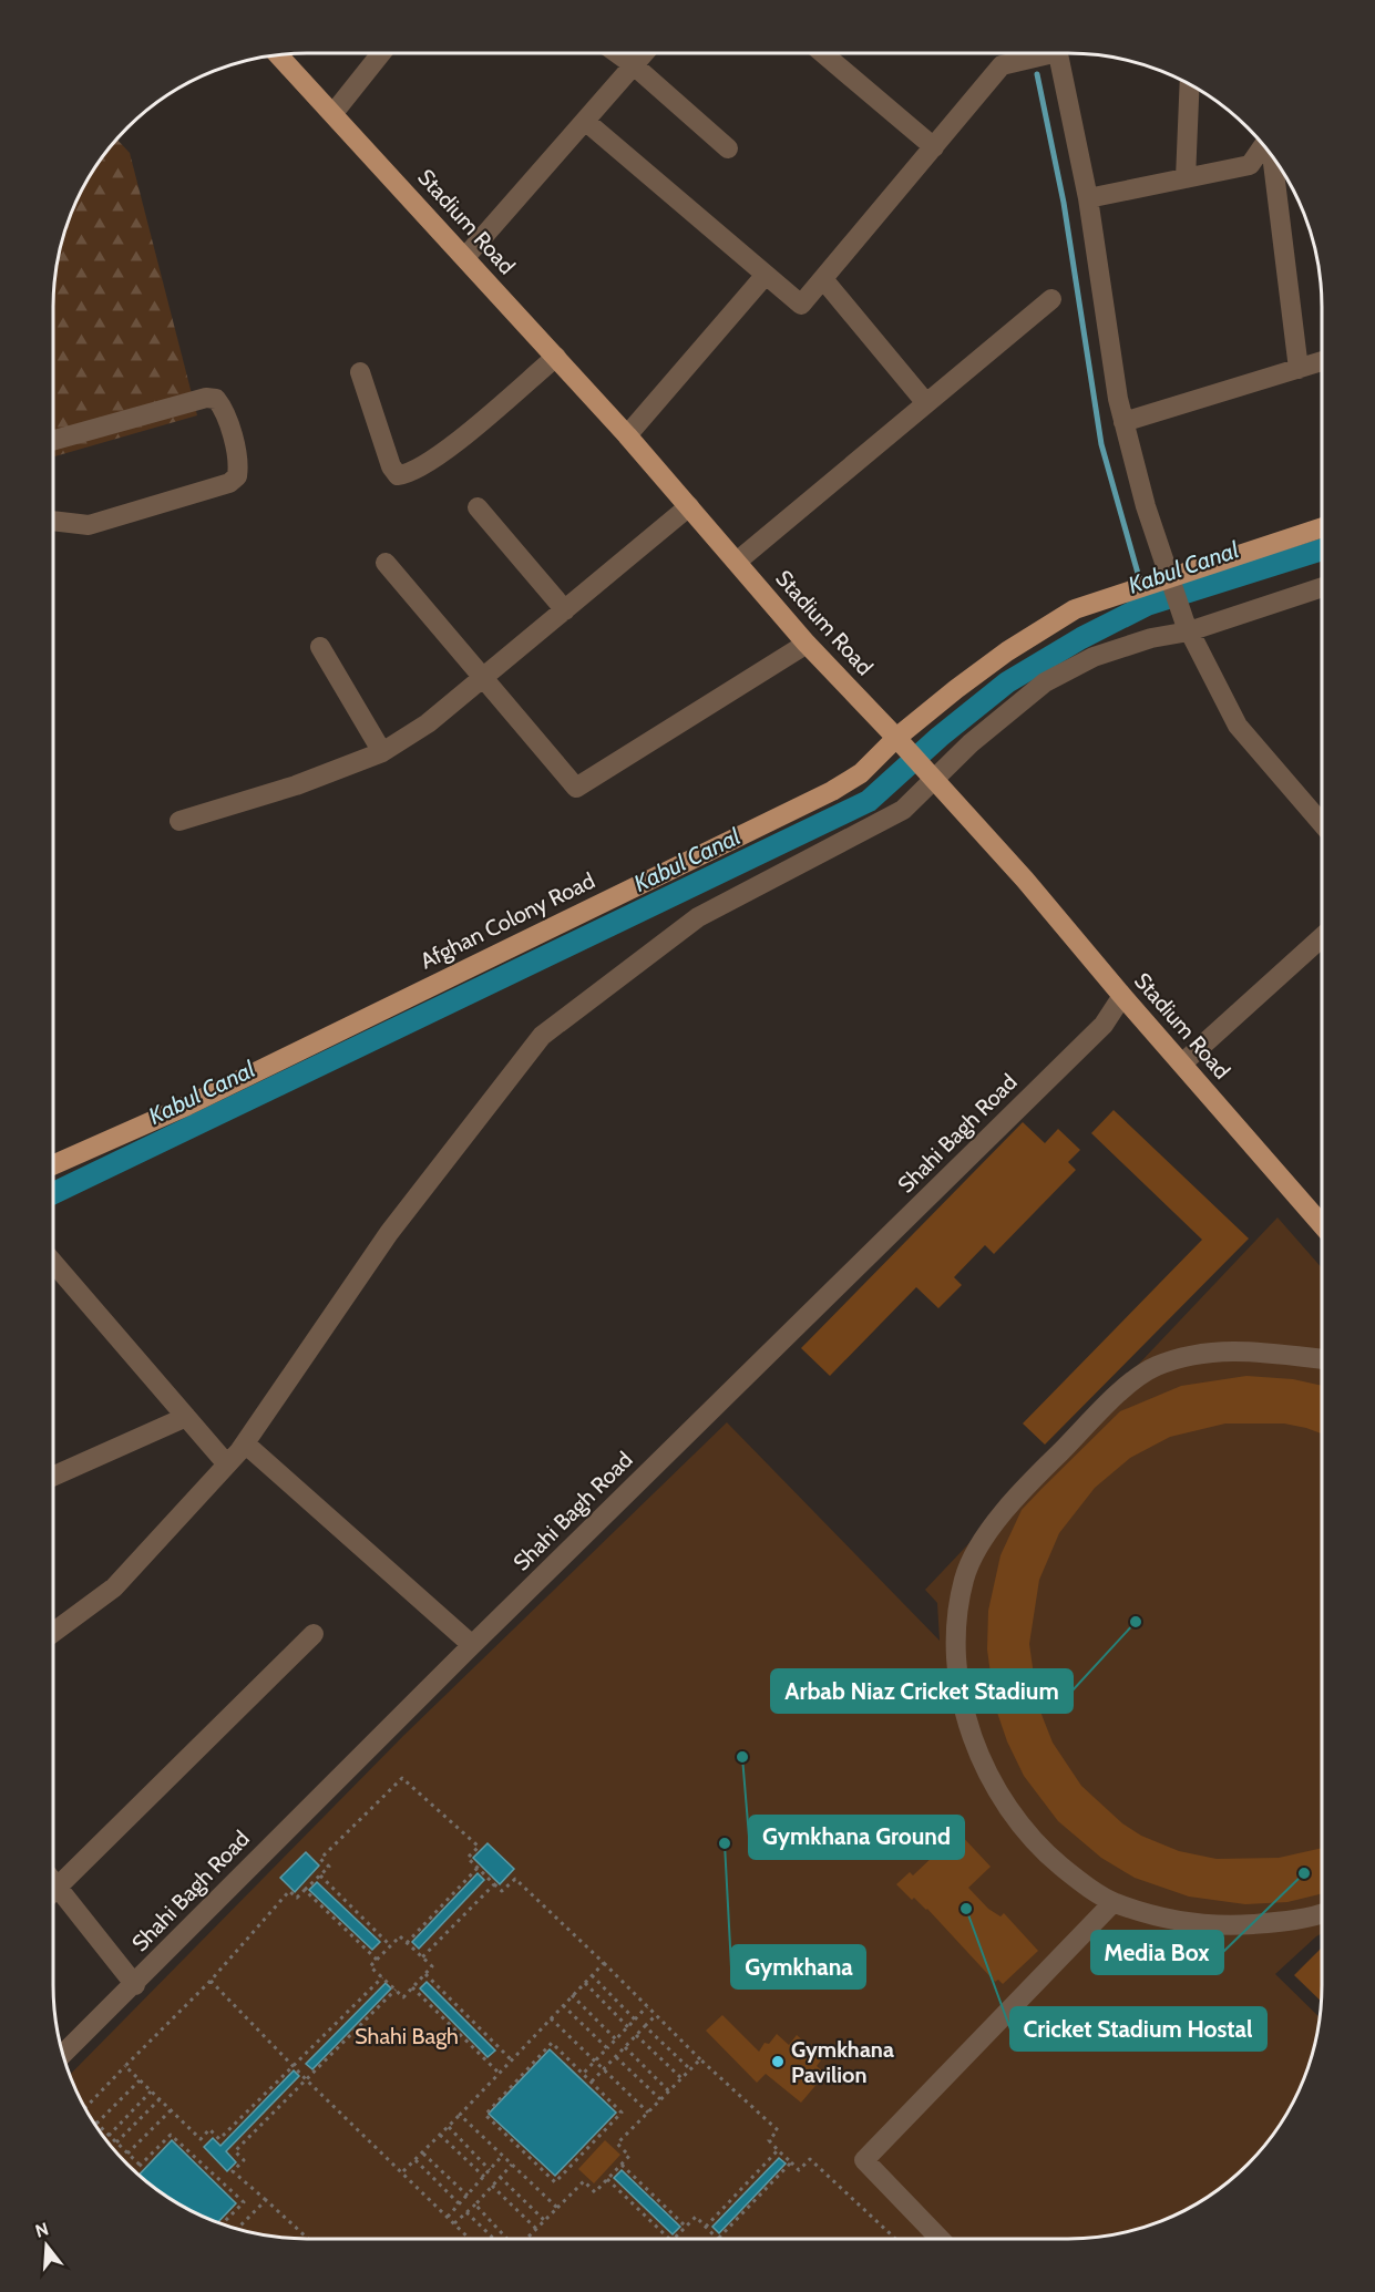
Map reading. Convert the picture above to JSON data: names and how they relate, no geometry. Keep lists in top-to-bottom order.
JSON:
{
  "streets": {
    "main road": ["Stadium Road", "Afghan Colony Road"],
    "street": ["Shahi Bagh Road"]
  },
  "crossings": [
    ["Stadium Road", "Afghan Colony Road"],
    ["Stadium Road", "Shahi Bagh Road"]
  ],
  "water": ["Kabul Canal"],
  "parks": ["Shahi Bagh"],
  "places": [
    "Arbab Niaz Cricket Stadium",
    "Gymkhana Ground",
    "Gymkhana",
    "Media Box",
    "Cricket Stadium Hostal",
    "Gymkhana Pavilion"
  ],
  "north": "top"
}
